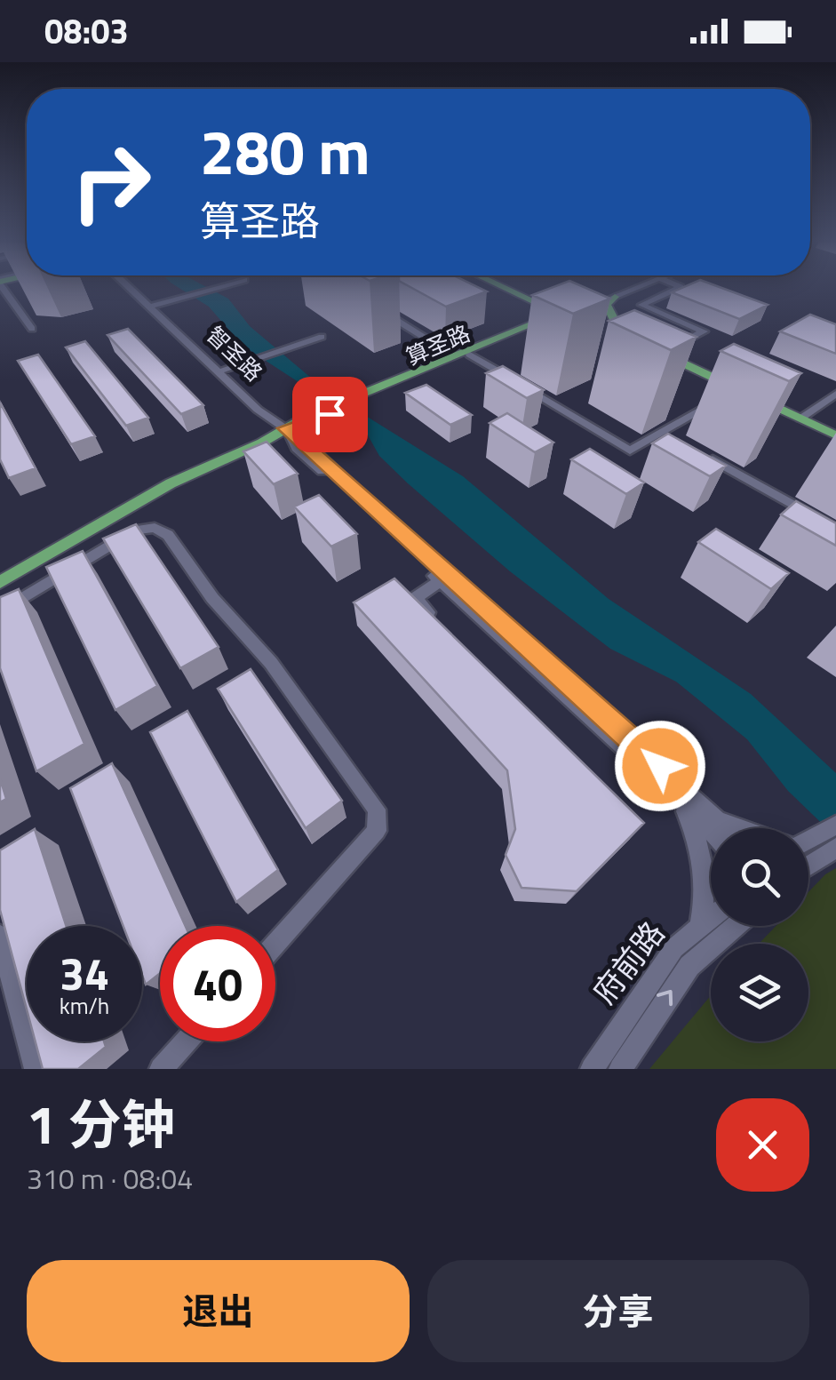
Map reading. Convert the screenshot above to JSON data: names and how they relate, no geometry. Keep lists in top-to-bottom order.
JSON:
{
  "streets": {
    "main road": ["算圣路"],
    "street": ["智圣路", "府前路"]
  },
  "crossings": [
    ["算圣路", "智圣路"]
  ],
  "page": {
    "status": "08:03",
    "turn": ["280 m", "算圣路"],
    "speed": "34 km/h",
    "limit": "40",
    "heading": ["1 分钟", "310 m · 08:04"],
    "buttons": ["退出", "分享"]
  }
}
